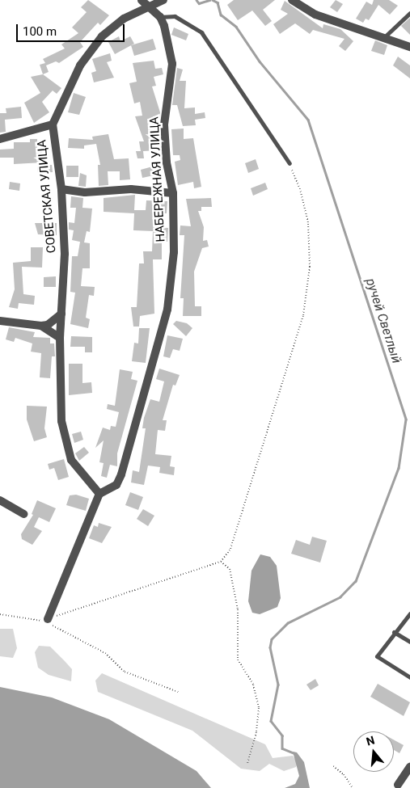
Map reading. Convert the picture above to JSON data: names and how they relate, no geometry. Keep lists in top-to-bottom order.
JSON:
{
  "streets": {
    "street": ["НАБЕРЕЖНАЯ УЛИЦА", "СОВЕТСКАЯ УЛИЦА"]
  },
  "crossings": [
    ["НАБЕРЕЖНАЯ УЛИЦА", "СОВЕТСКАЯ УЛИЦА"]
  ],
  "water": ["ручей Светлый"],
  "scale_bar": "100 m",
  "north": "top"
}
